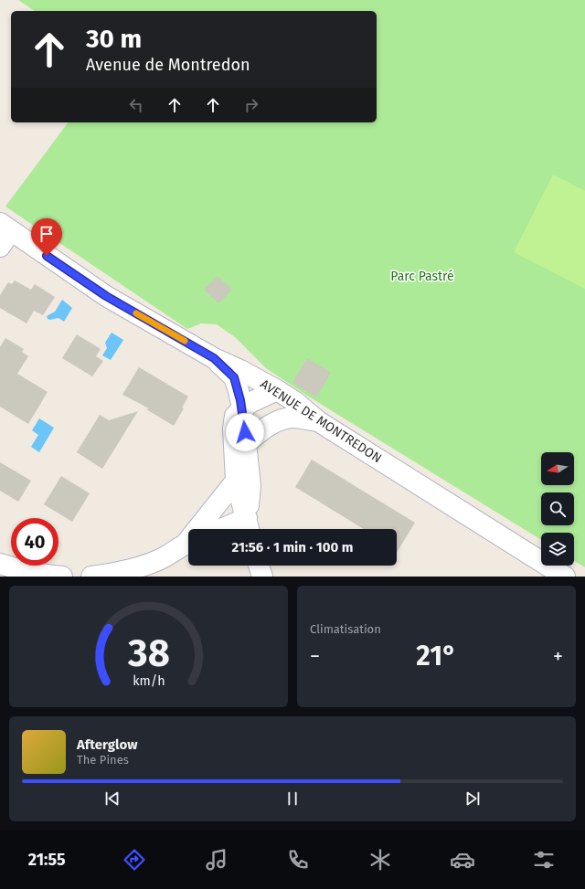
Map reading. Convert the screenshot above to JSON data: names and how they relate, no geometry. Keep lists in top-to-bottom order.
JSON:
{
  "streets": {
    "street": ["AVENUE DE MONTREDON"]
  },
  "parks": ["Parc Pastré"],
  "north": "left",
  "page": {
    "turn": ["30 m", "Avenue de Montredon"],
    "limit": "40",
    "trip": "21:56 · 1 min · 100 m",
    "tile": "Climatisation",
    "heat": ["−", "21°", "+"],
    "song": ["Afterglow", "The Pines"],
    "tabs": "21:55",
    "gauge": ["38", "km/h"]
  }
}
